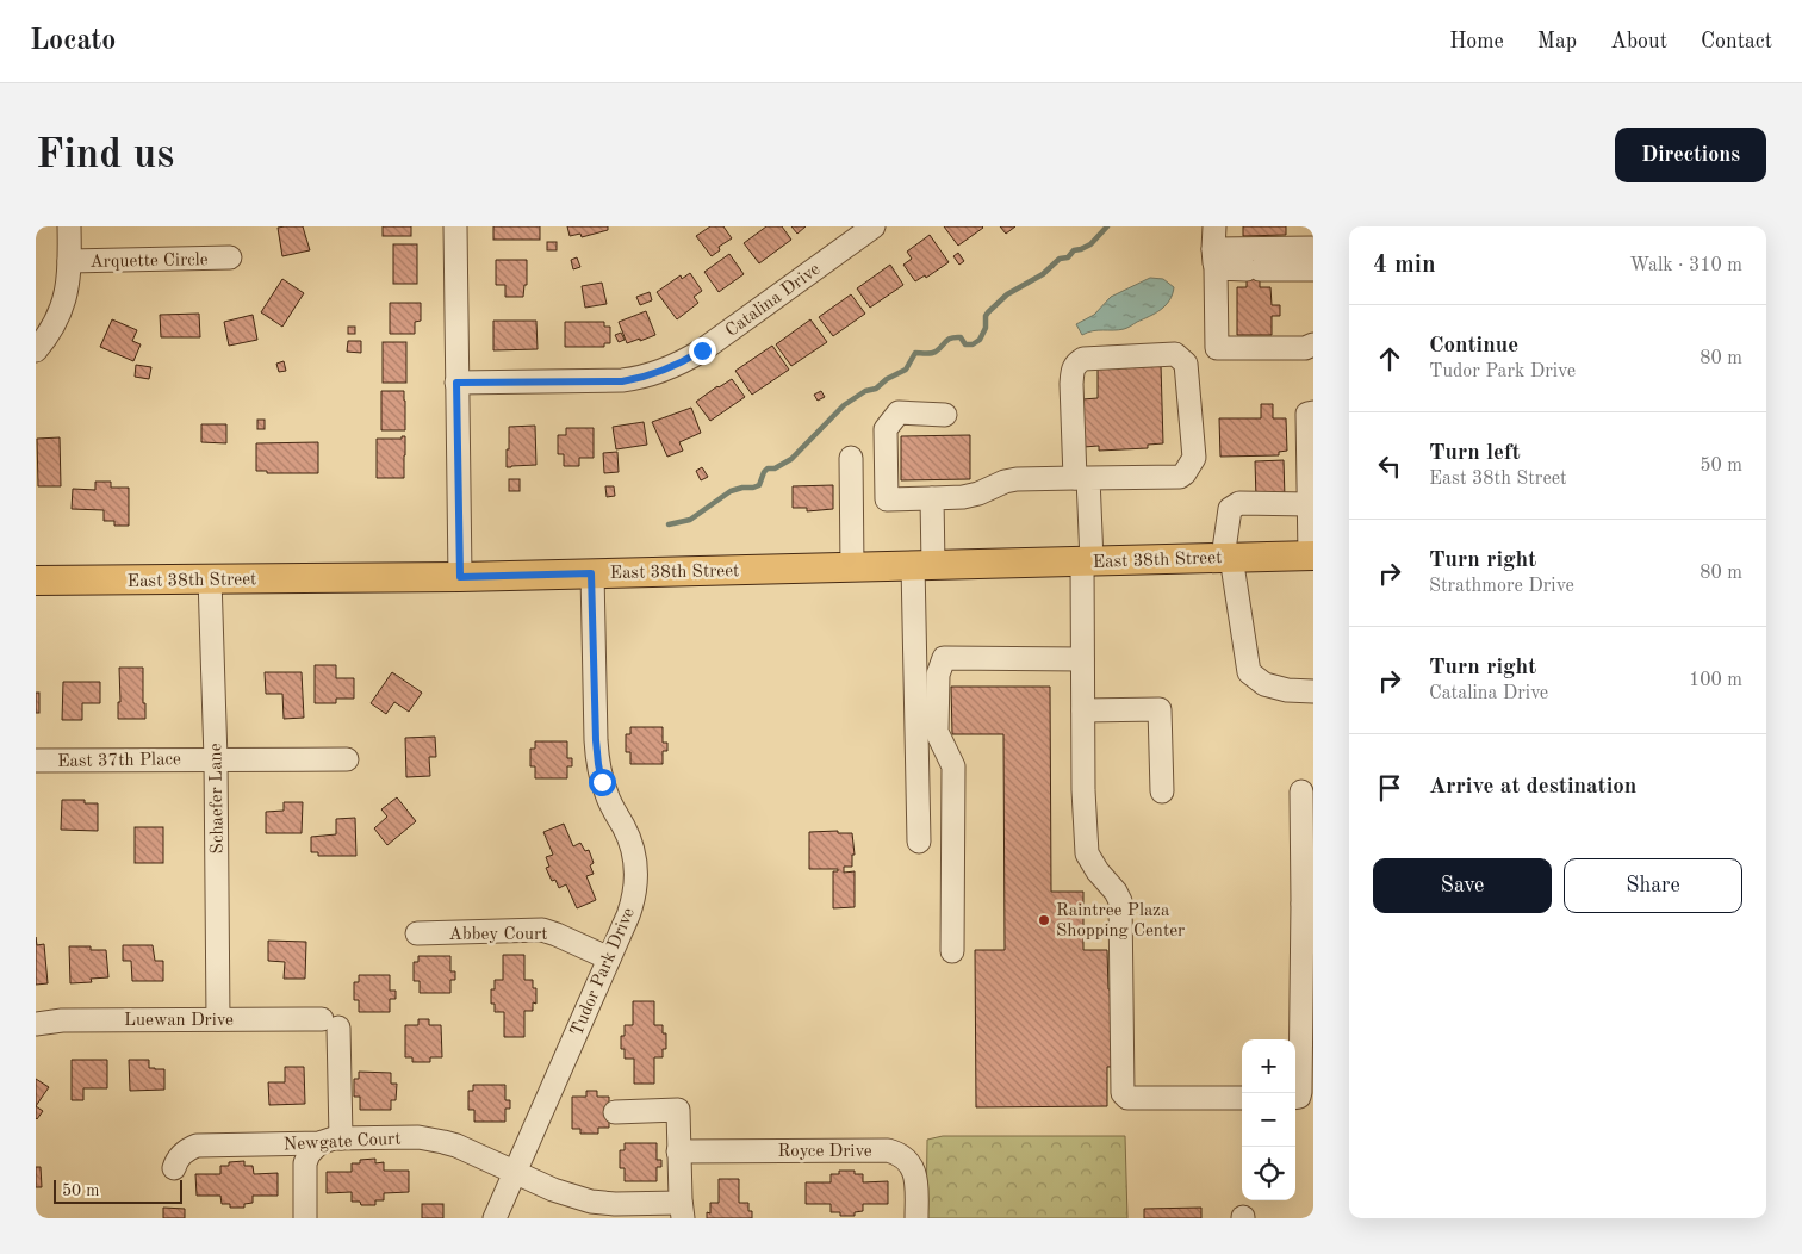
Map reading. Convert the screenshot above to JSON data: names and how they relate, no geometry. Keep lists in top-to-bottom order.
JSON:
{
  "streets": {
    "main road": ["East 38th Street"],
    "street": [
      "Arquette Circle",
      "Catalina Drive",
      "East 37th Place",
      "Schaefer Lane",
      "Abbey Court",
      "Tudor Park Drive",
      "Luewan Drive",
      "Newgate Court",
      "Royce Drive"
    ]
  },
  "crossings": [
    ["East 38th Street", "Schaefer Lane"],
    ["East 38th Street", "Tudor Park Drive"],
    ["East 37th Place", "Schaefer Lane"],
    ["Schaefer Lane", "Luewan Drive"],
    ["Abbey Court", "Tudor Park Drive"],
    ["Tudor Park Drive", "Newgate Court"],
    ["Luewan Drive", "Newgate Court"]
  ],
  "places": ["Raintree Plaza Shopping Center"],
  "scale_bar": "50 m",
  "page": {
    "header": "Locato",
    "nav": [
      "Home",
      "Map",
      "About",
      "Contact"
    ],
    "buttons": [
      "Directions",
      ["Save", "Share"]
    ],
    "title": "Find us",
    "heading": ["4 min", "Walk · 310 m"],
    "list": [
      ["Continue", "Tudor Park Drive", "80 m"],
      ["Turn left", "East 38th Street", "50 m"],
      ["Turn right", "Strathmore Drive", "80 m"],
      ["Turn right", "Catalina Drive", "100 m"],
      "Arrive at destination"
    ],
    "map_buttons": ["+", "−"],
    "scale": "50 m"
  }
}
